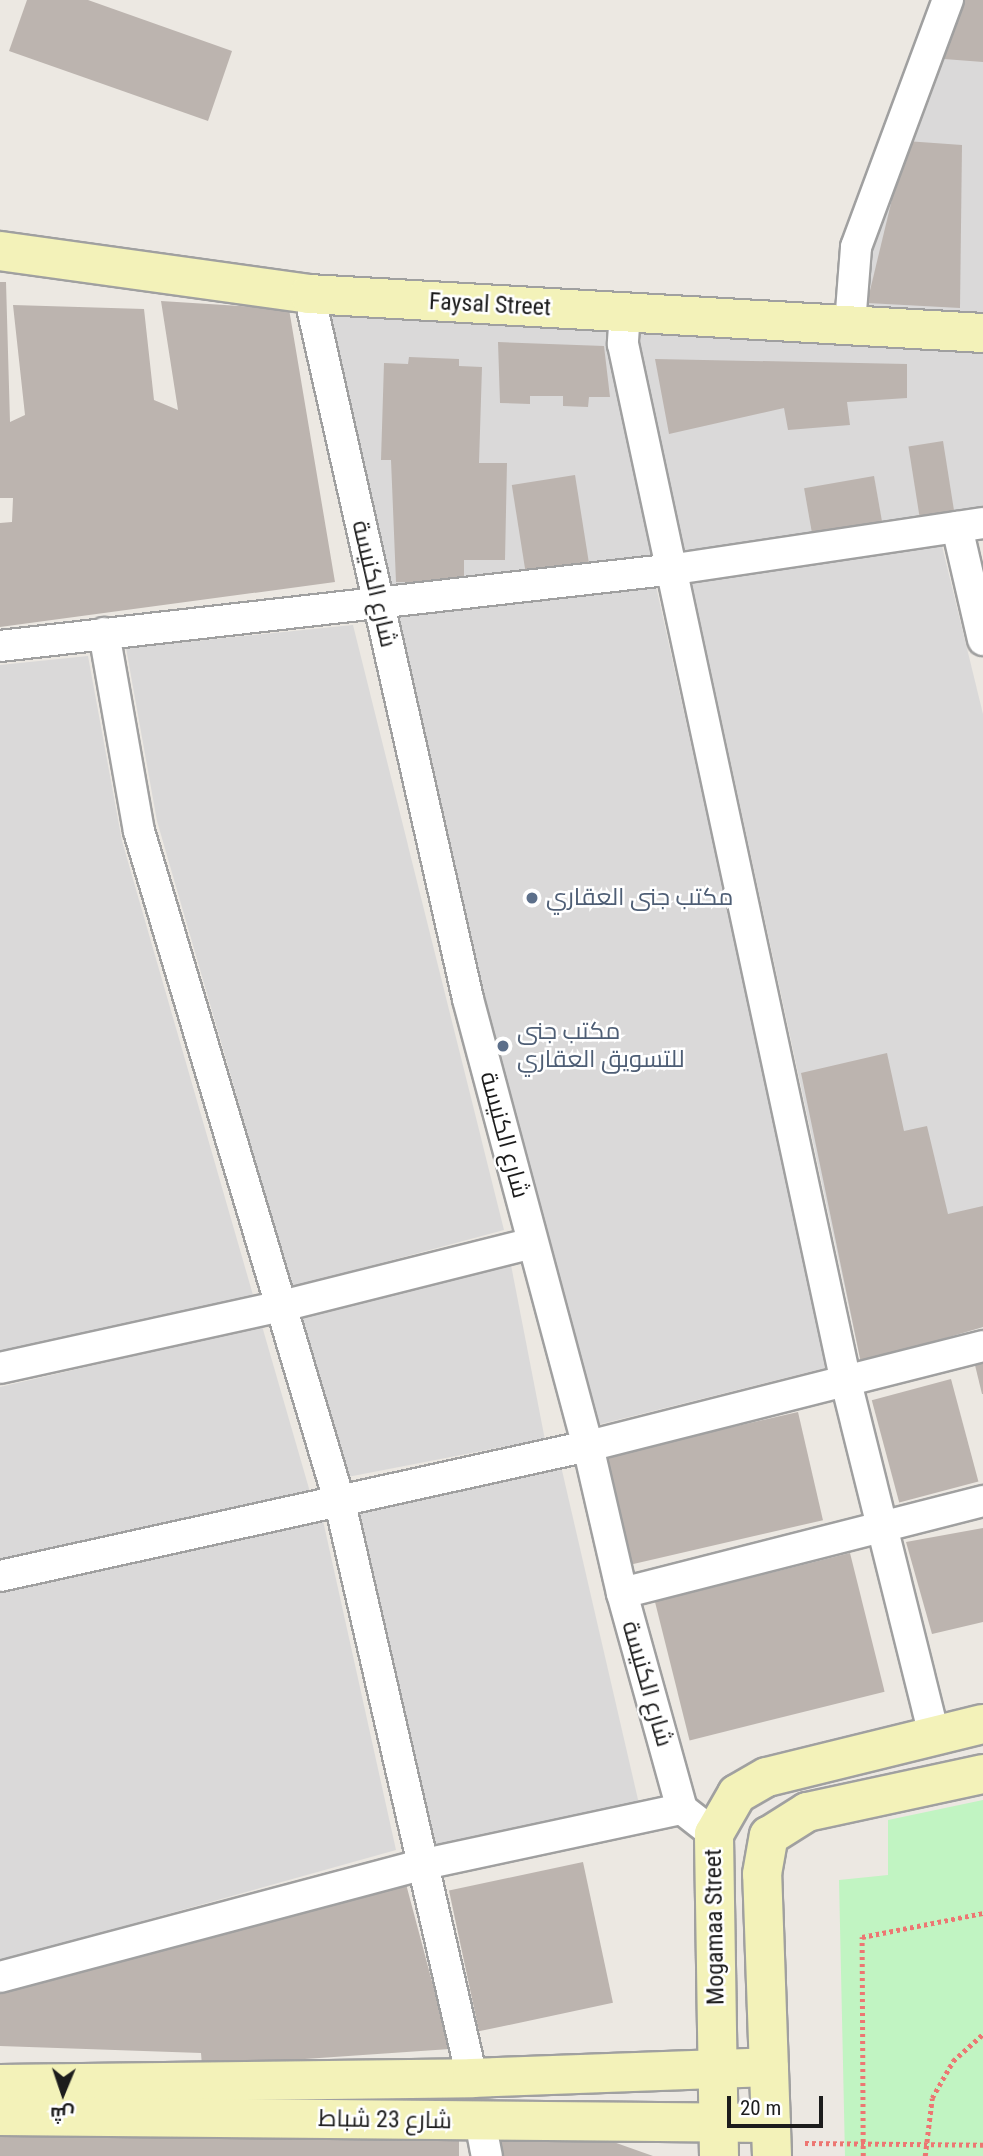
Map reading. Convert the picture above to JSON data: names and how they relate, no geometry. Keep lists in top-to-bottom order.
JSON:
{
  "streets": {
    "main road": ["Faysal Street", "Mogamaa Street", "شارع 23 شباط"],
    "street": ["شارع الكنيسة"]
  },
  "crossings": [
    ["Faysal Street", "شارع الكنيسة"],
    ["Mogamaa Street", "شارع 23 شباط"]
  ],
  "places": ["مكتب جنى العقاري", "مكتب جنى للتسويق العقاري"],
  "scale_bar": "20 m",
  "north": "bottom"
}
